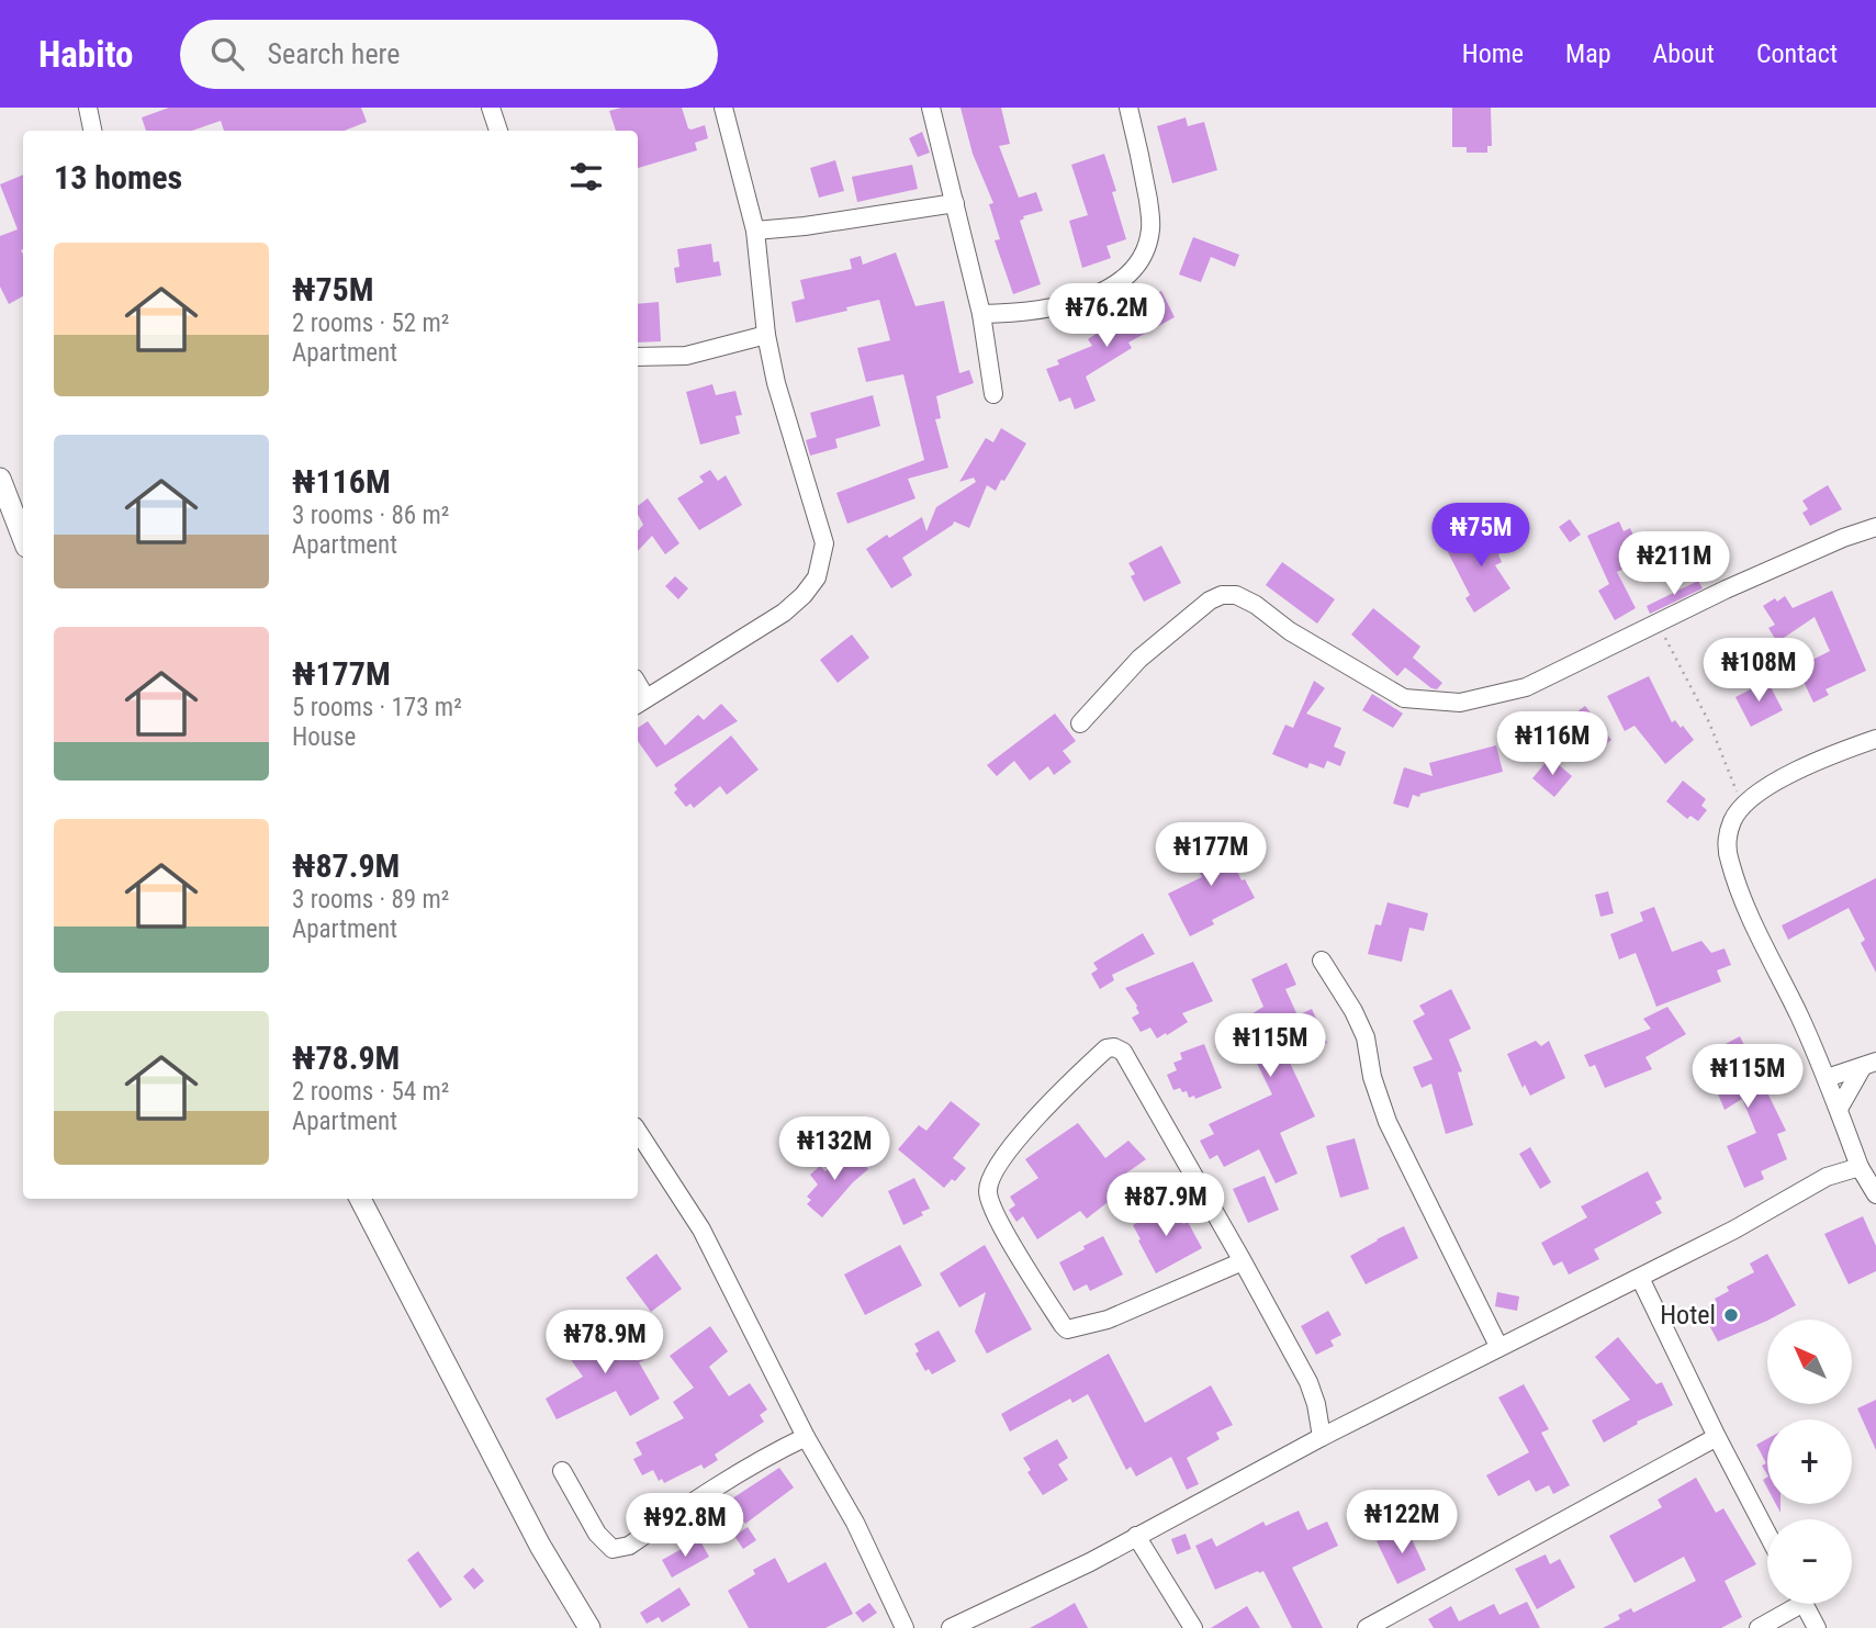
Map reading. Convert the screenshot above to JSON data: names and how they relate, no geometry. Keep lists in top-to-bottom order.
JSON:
{
  "places": ["Hotel"],
  "north": "top left",
  "page": {
    "header": "Habito",
    "search": "Search here",
    "nav": [
      "Home",
      "Map",
      "About",
      "Contact"
    ],
    "heading": "13 homes",
    "list": [
      {
        "name": "₦75M",
        "note": "2 rooms · 52 m² · Apartment"
      },
      {
        "name": "₦116M",
        "note": "3 rooms · 86 m² · Apartment"
      },
      {
        "name": "₦177M",
        "note": "5 rooms · 173 m² · House"
      },
      {
        "name": "₦87.9M",
        "note": "3 rooms · 89 m² · Apartment"
      },
      {
        "name": "₦78.9M",
        "note": "2 rooms · 54 m² · Apartment"
      }
    ],
    "price": [
      "₦76.2M",
      "₦75M",
      "₦211M",
      "₦108M",
      "₦116M",
      "₦177M",
      "₦115M",
      "₦115M",
      "₦132M",
      "₦87.9M",
      "₦78.9M",
      "₦122M",
      "₦92.8M"
    ],
    "map_buttons": ["+", "−"]
  }
}
